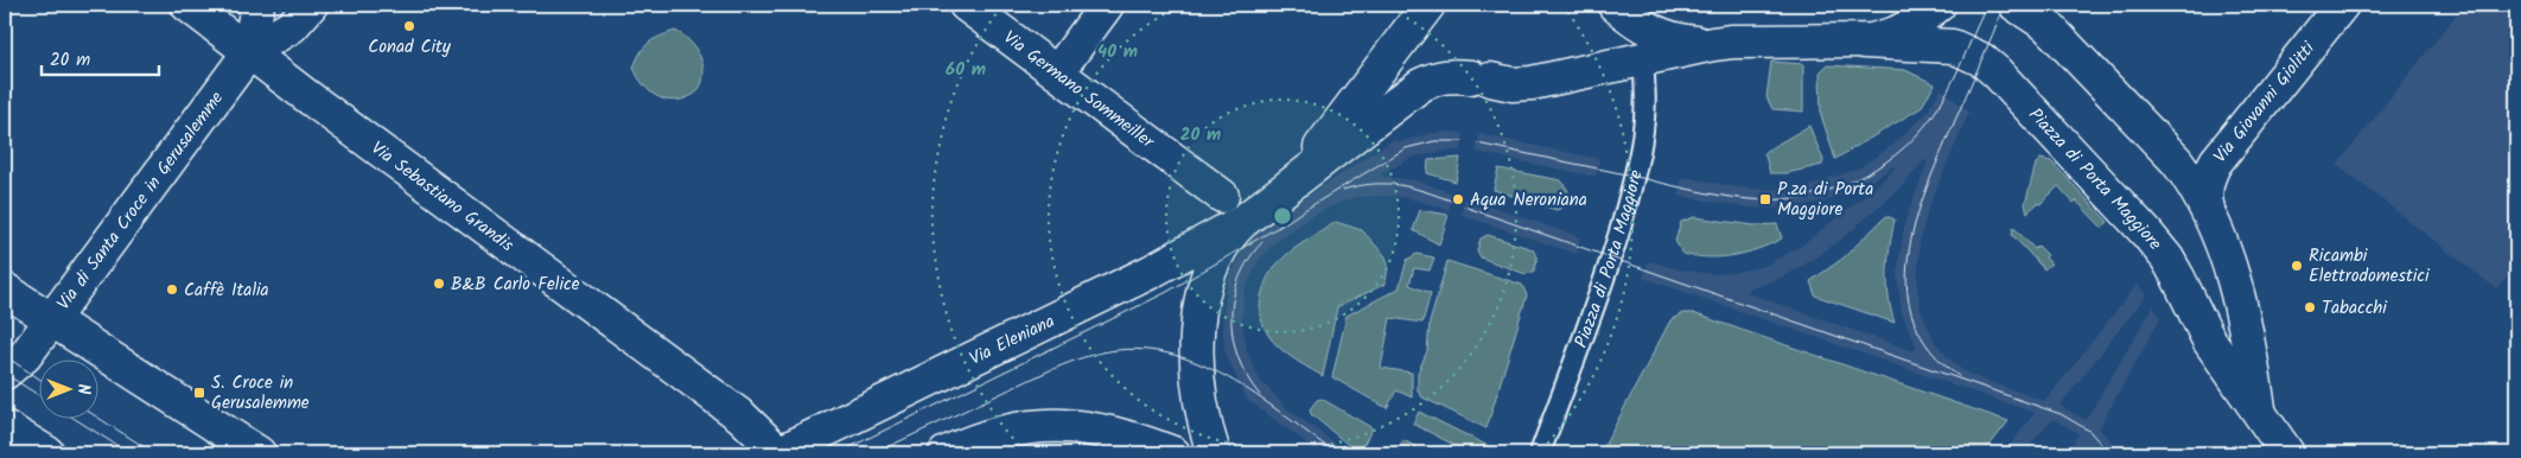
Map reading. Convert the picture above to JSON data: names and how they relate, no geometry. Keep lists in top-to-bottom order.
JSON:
{
  "streets": {
    "main road": [
      "Via Germano Sommeiller",
      "Via Giovanni Giolitti",
      "Piazza di Porta Maggiore",
      "Via Sebastiano Grandis",
      "Via di Santa Croce in Gerusalemme",
      "Via Eleniana"
    ]
  },
  "crossings": [
    ["Via Giovanni Giolitti", "Piazza di Porta Maggiore"],
    ["Piazza di Porta Maggiore", "Via Eleniana"],
    ["Via Sebastiano Grandis", "Via di Santa Croce in Gerusalemme"],
    ["Via Sebastiano Grandis", "Via Eleniana"]
  ],
  "places": {
    "other": [
      "Conad City",
      "Aqua Neroniana",
      "Ricambi Elettrodomestici",
      "B&B Carlo Felice",
      "Caffè Italia",
      "Tabacchi"
    ],
    "transit": ["P.za di Porta Maggiore", "S. Croce in Gerusalemme"]
  },
  "scale_bar": "20 m",
  "north": "right",
  "rings": ["40 m", "60 m", "20 m"]
}
